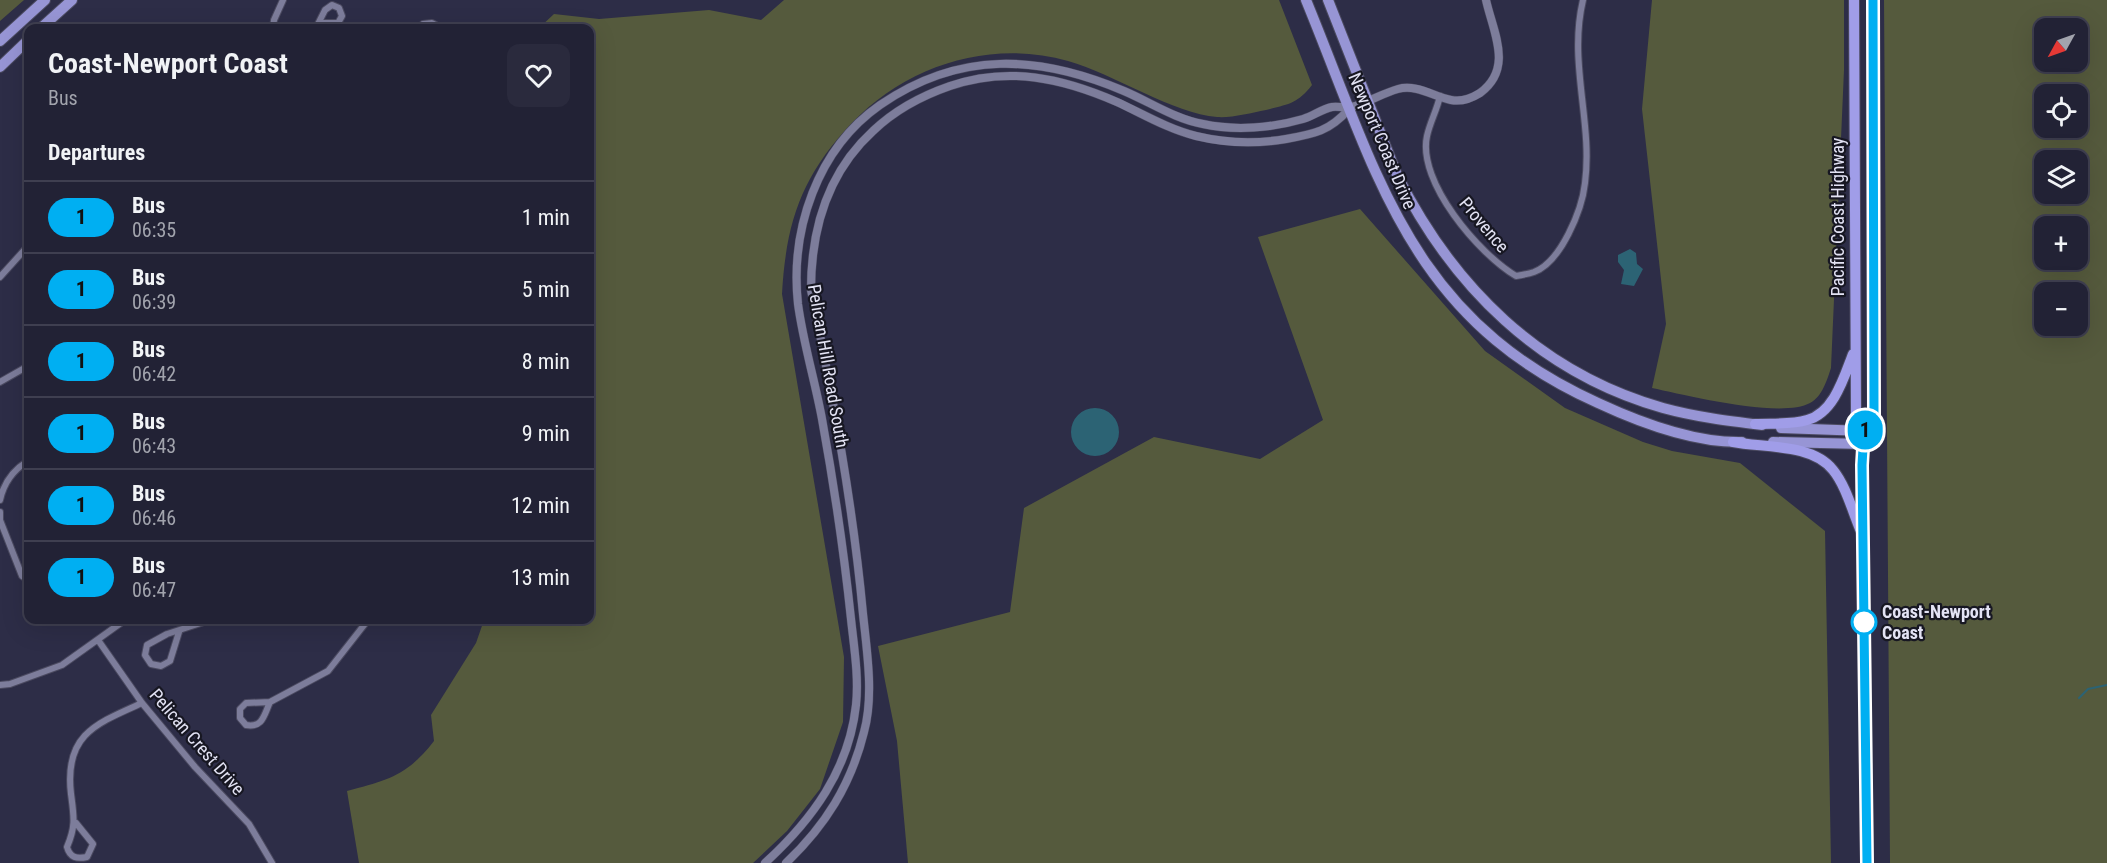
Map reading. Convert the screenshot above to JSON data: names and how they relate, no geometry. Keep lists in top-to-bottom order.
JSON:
{
  "streets": {
    "highway": ["Pacific Coast Highway"],
    "main road": ["Newport Coast Drive"],
    "street": ["Provence", "Pelican Hill Road South", "Pelican Crest Drive"]
  },
  "crossings": [
    ["Newport Coast Drive", "Pacific Coast Highway"],
    ["Newport Coast Drive", "Pelican Hill Road South"],
    ["Provence", "Pelican Hill Road South"]
  ],
  "places": ["Coast-Newport Coast"],
  "lines": ["bus line 1"],
  "north": "bottom left",
  "page": {
    "on_map": "1",
    "map_buttons": ["+", "−"],
    "heading": [
      ["Coast-Newport Coast", "Bus"],
      "Departures"
    ],
    "list": [
      {
        "mark": "1",
        "name": "Bus",
        "note": "06:35",
        "value": "1 min"
      },
      {
        "mark": "1",
        "name": "Bus",
        "note": "06:39",
        "value": "5 min"
      },
      {
        "mark": "1",
        "name": "Bus",
        "note": "06:42",
        "value": "8 min"
      },
      {
        "mark": "1",
        "name": "Bus",
        "note": "06:43",
        "value": "9 min"
      },
      {
        "mark": "1",
        "name": "Bus",
        "note": "06:46",
        "value": "12 min"
      },
      {
        "mark": "1",
        "name": "Bus",
        "note": "06:47",
        "value": "13 min"
      }
    ]
  }
}
